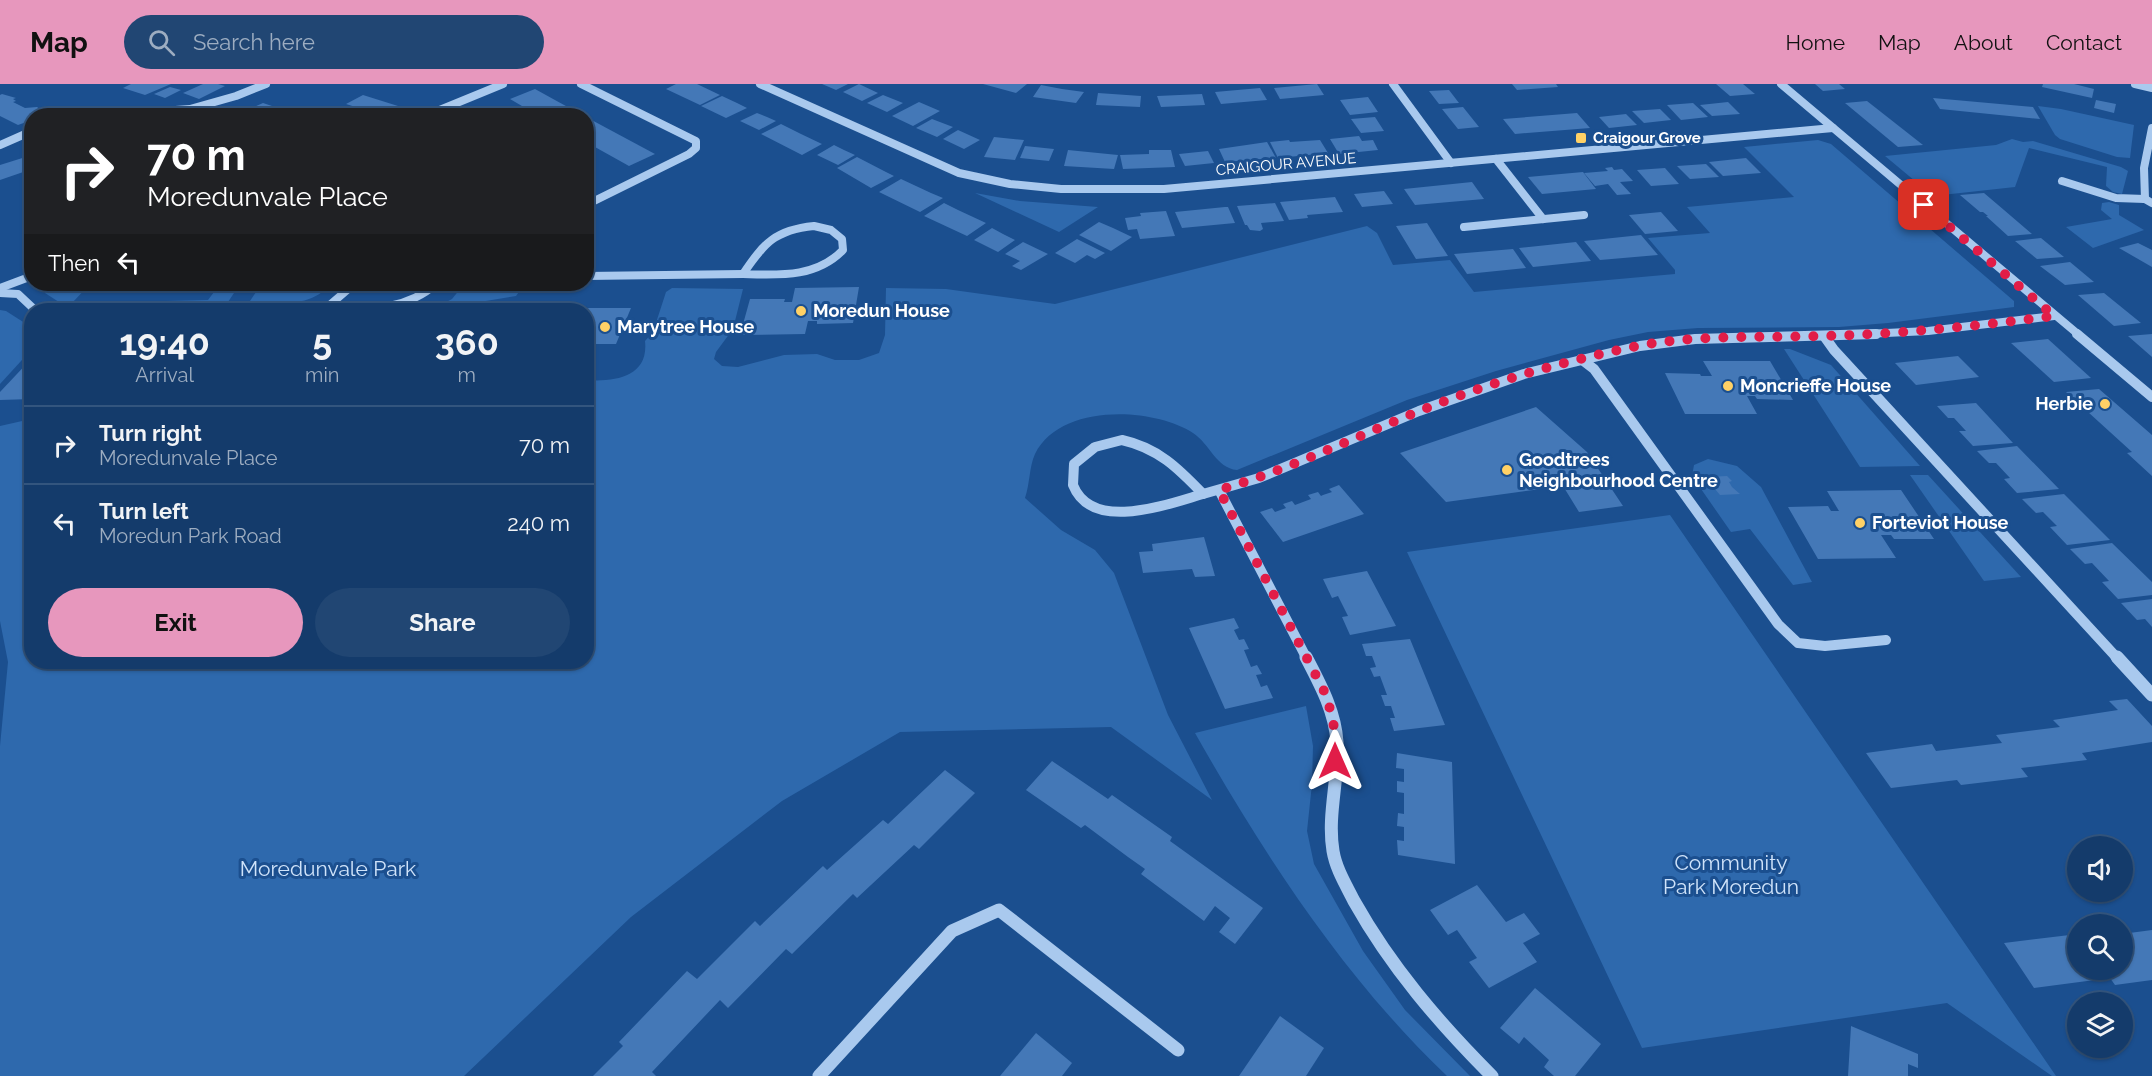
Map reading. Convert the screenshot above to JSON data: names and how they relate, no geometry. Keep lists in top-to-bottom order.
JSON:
{
  "streets": {
    "street": ["CRAIGOUR AVENUE"]
  },
  "parks": ["Community Park Moredun", "Moredunvale Park"],
  "places": {
    "transit": ["Craigour Grove"],
    "other": [
      "Moredun House",
      "Marytree House",
      "Moncrieffe House",
      "Herbie",
      "Goodtrees Neighbourhood Centre",
      "Forteviot House"
    ]
  },
  "page": {
    "header": "Map",
    "search": "Search here",
    "nav": [
      "Home",
      "Map",
      "About",
      "Contact"
    ],
    "turn": ["70 m", "Moredunvale Place"],
    "then": "Then",
    "eta": [
      "19:40",
      "Arrival",
      "5",
      "min",
      "360",
      "m"
    ],
    "list": [
      {
        "name": "Turn right",
        "note": "Moredunvale Place",
        "value": "70 m"
      },
      {
        "name": "Turn left",
        "note": "Moredun Park Road",
        "value": "240 m"
      }
    ],
    "buttons": ["Exit", "Share"]
  }
}
